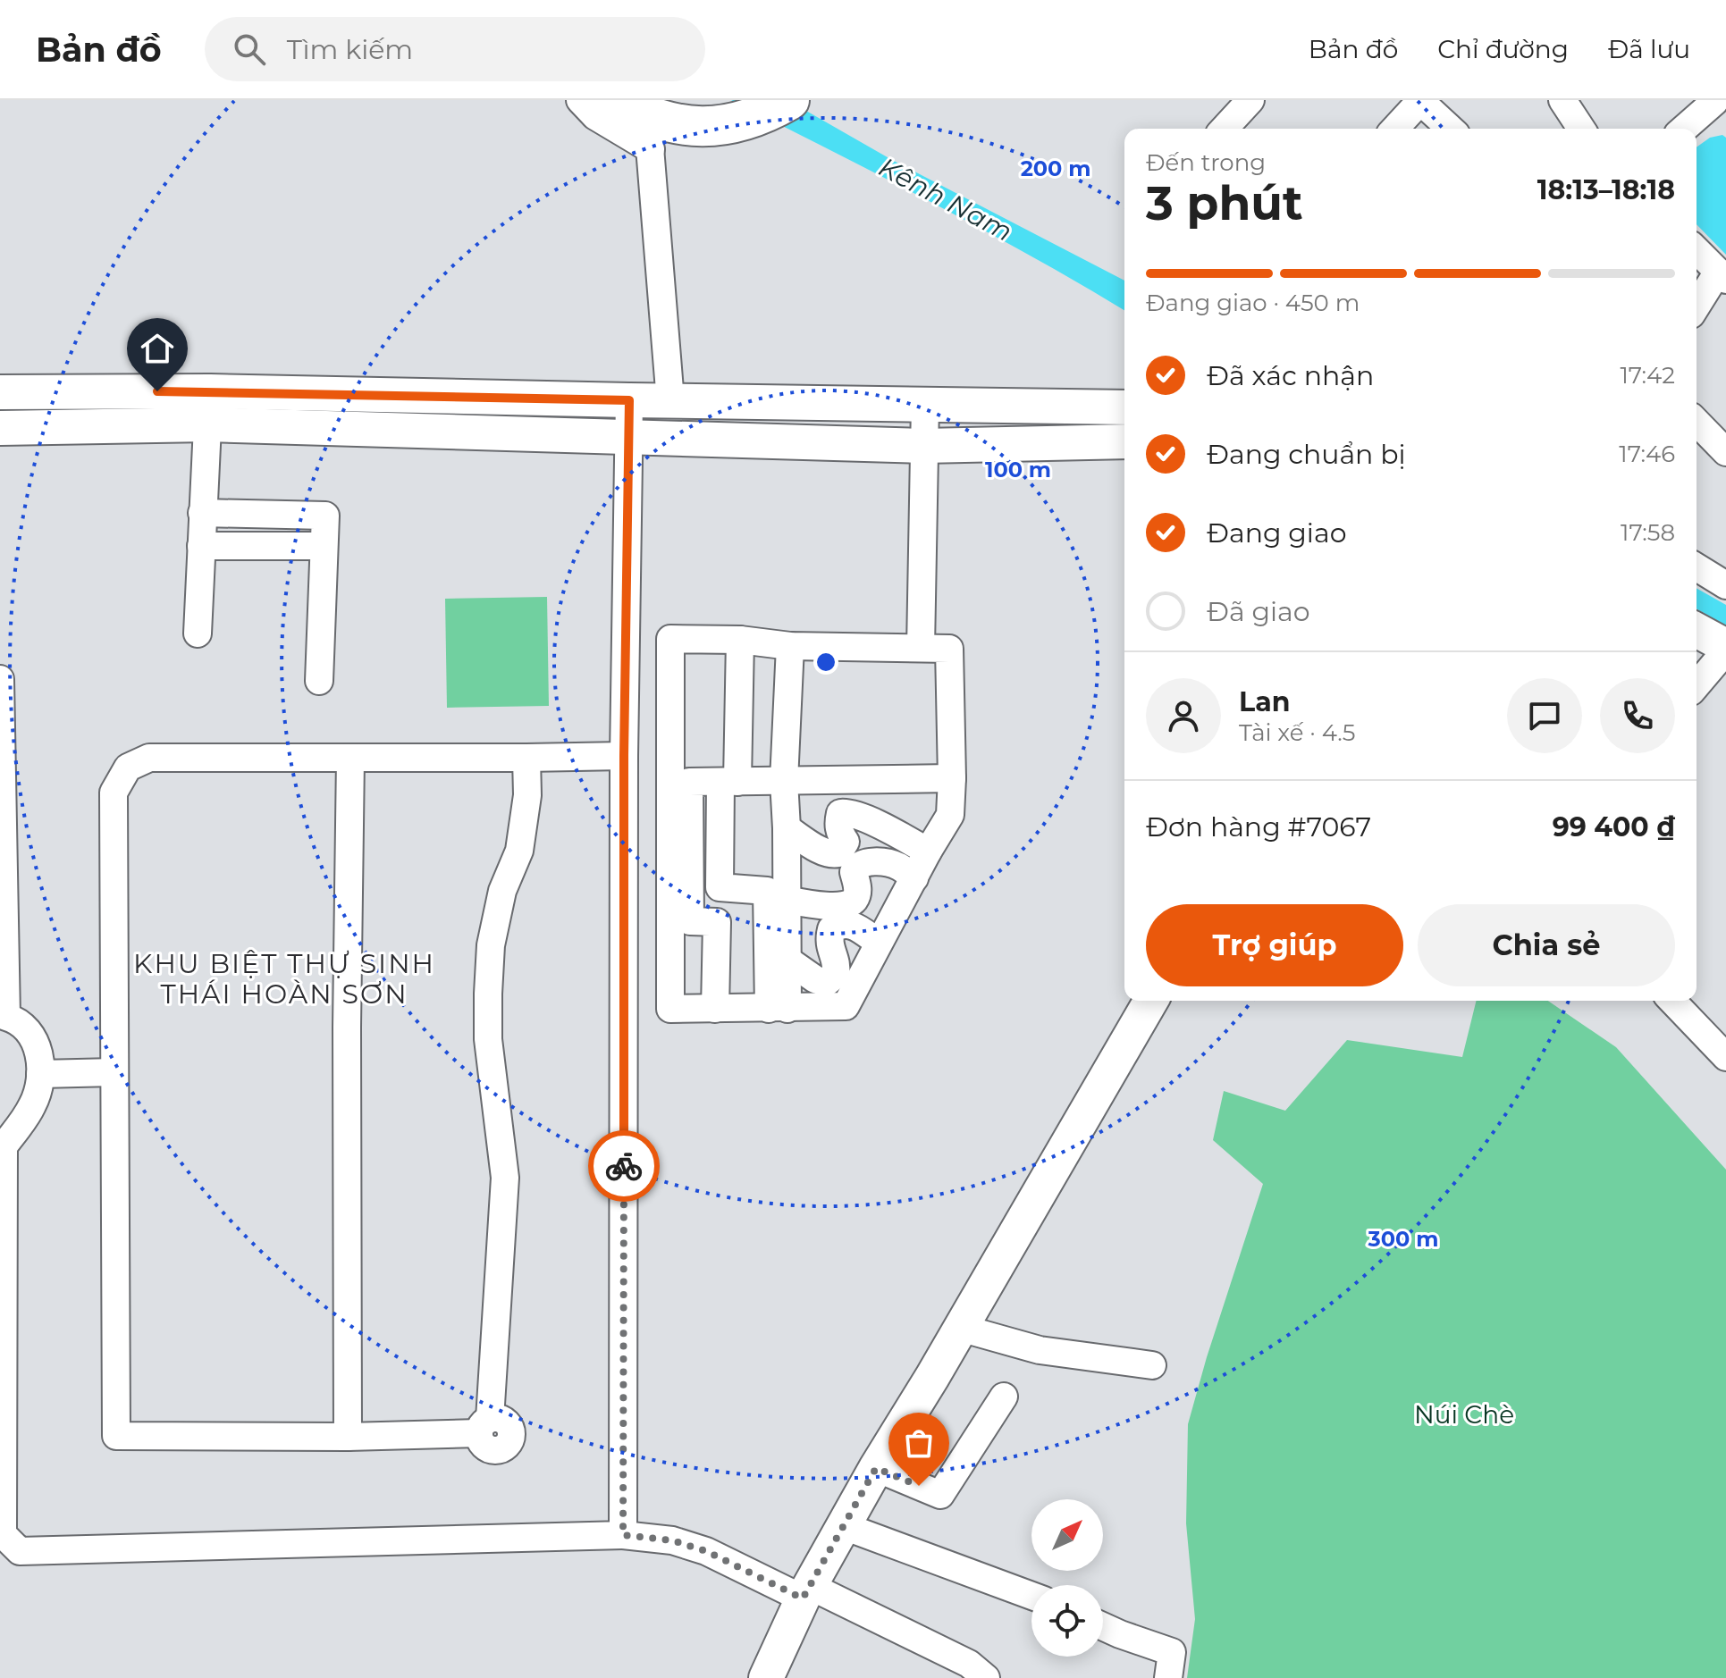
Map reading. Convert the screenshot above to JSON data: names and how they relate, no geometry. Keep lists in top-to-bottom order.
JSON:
{
  "districts": ["KHU BIỆT THỰ SINH THÁI HOÀN SƠN"],
  "water": ["Kênh Nam"],
  "parks": ["Núi Chè"],
  "north": "top right",
  "page": {
    "header": "Bản đồ",
    "search": "Tìm kiếm",
    "nav": ["Bản đồ", "Chỉ đường", "Đã lưu"],
    "heading": ["3 phút", "Đến trong", "18:13–18:18"],
    "panel": [
      "Lan",
      "Tài xế · 4.5",
      "Đơn hàng #7067",
      "99 400 ₫"
    ],
    "bar": "Đang giao · 450 m",
    "list": [
      ["Đã xác nhận", "17:42"],
      ["Đang chuẩn bị", "17:46"],
      ["Đang giao", "17:58"],
      "Đã giao"
    ],
    "buttons": ["Trợ giúp", "Chia sẻ"]
  },
  "rings": ["200 m", "100 m", "300 m"]
}
